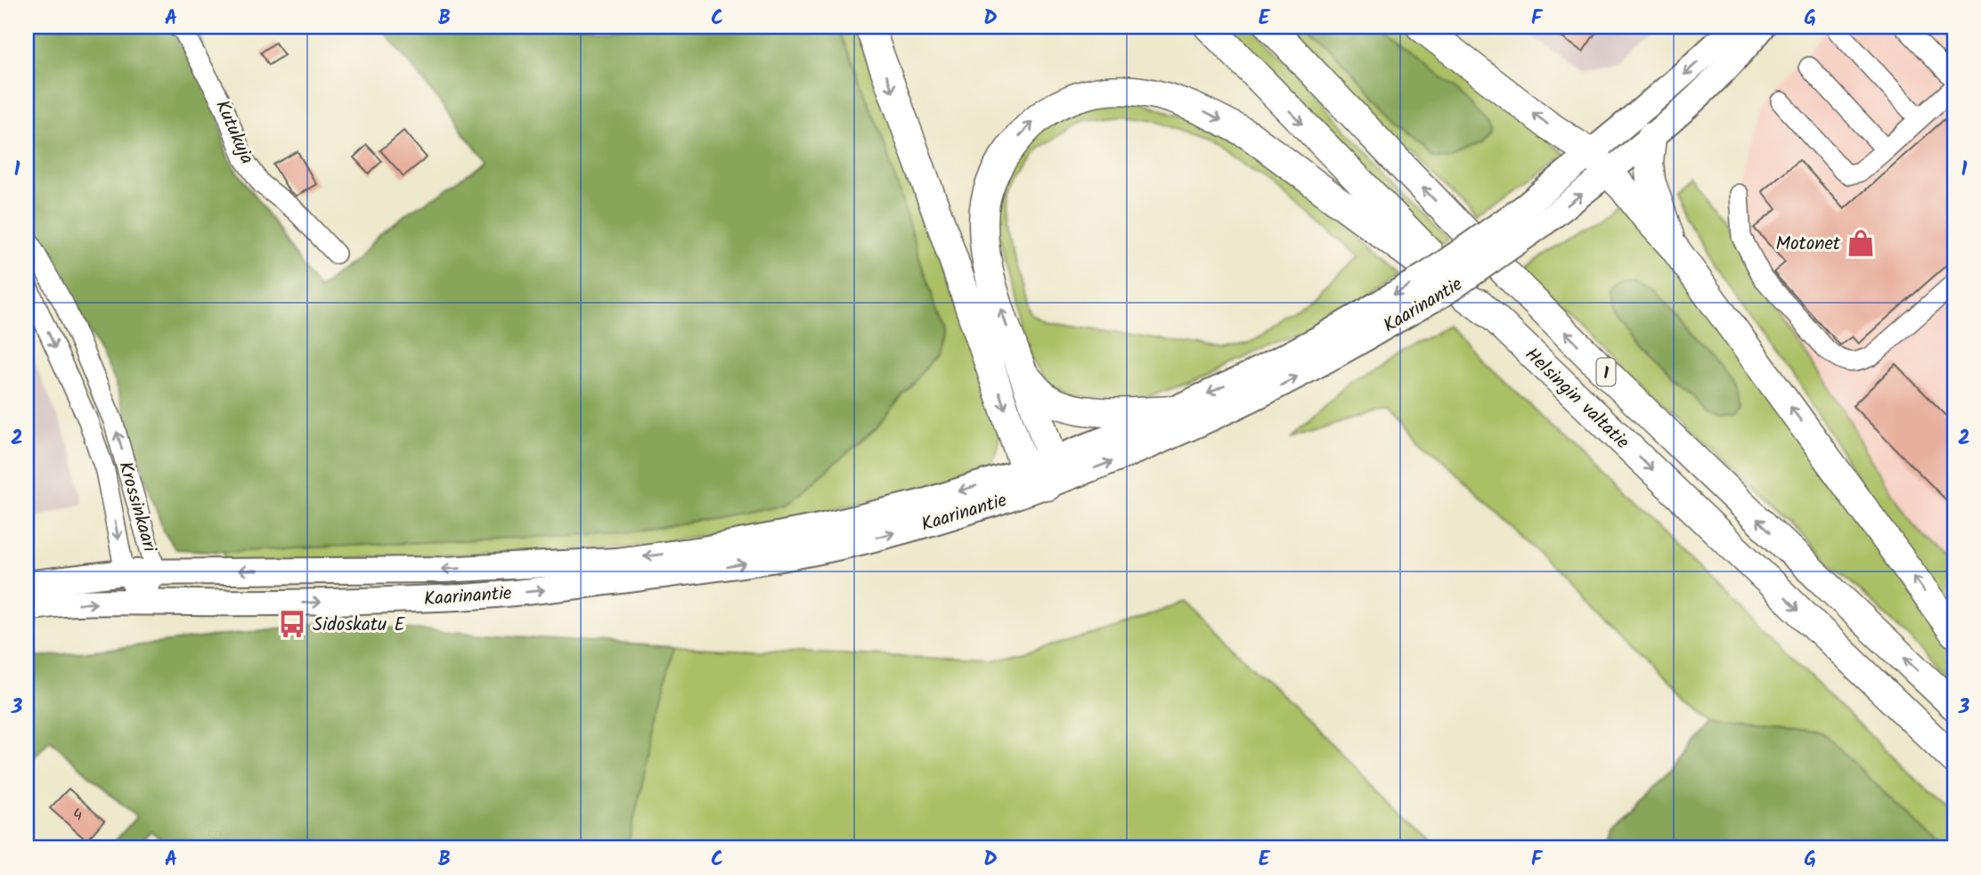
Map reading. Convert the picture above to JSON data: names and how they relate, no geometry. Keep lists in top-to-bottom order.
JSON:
{
  "streets": {
    "highway": ["1", "Helsingin valtatie"],
    "main road": ["Kaarinantie"],
    "street": ["Kutukuja", "Krossinkaari"]
  },
  "crossings": [
    ["Kaarinantie", "Krossinkaari"]
  ],
  "places": {
    "shop": ["Motonet"],
    "bus stop": ["Sidoskatu E"]
  },
  "house_numbers": ["4"],
  "grid": {
    "columns": [
      "A",
      "B",
      "C",
      "D",
      "E",
      "F",
      "G"
    ],
    "rows": ["1", "2", "3"]
  }
}
